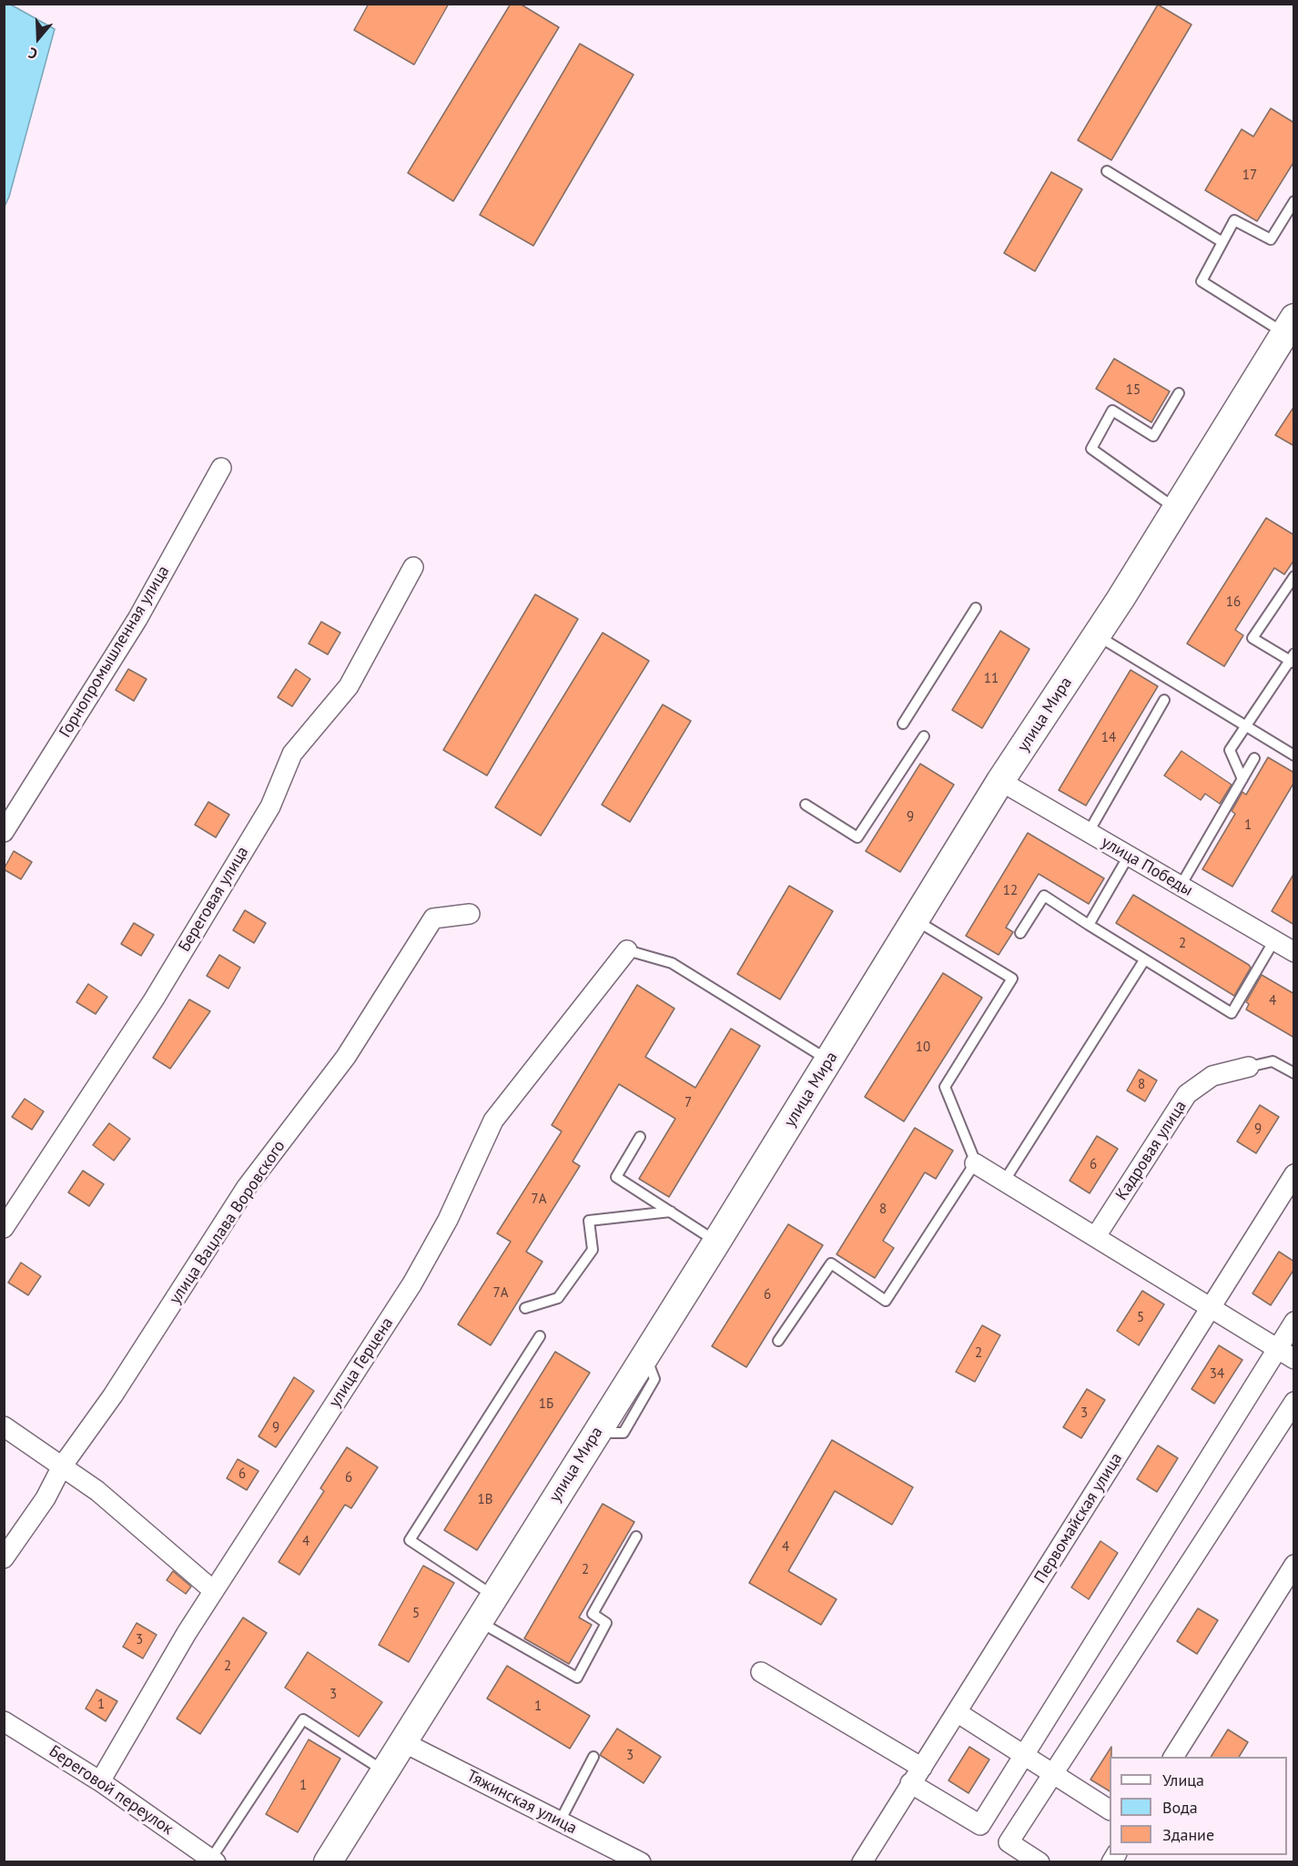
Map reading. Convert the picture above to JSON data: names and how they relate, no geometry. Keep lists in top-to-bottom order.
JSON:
{
  "streets": {
    "main road": ["улица Мира"],
    "street": [
      "Горнопромышленная улица",
      "улица Победы",
      "Береговая улица",
      "Кадровая улица",
      "улица Вацлава Воровского",
      "улица Герцена",
      "Первомайская улица",
      "Береговой переулок",
      "Тяжинская улица"
    ]
  },
  "crossings": [
    ["улица Мира", "улица Победы"],
    ["улица Мира", "Тяжинская улица"],
    ["улица Герцена", "Береговой переулок"]
  ],
  "house_numbers": [
    "17",
    "15",
    "16",
    "11",
    "14",
    "9",
    "1",
    "12",
    "2",
    "4",
    "10",
    "8",
    "7",
    "9",
    "6",
    "7А",
    "8",
    "7А",
    "6",
    "5",
    "2",
    "34",
    "1Б",
    "3",
    "9",
    "6",
    "6",
    "1В",
    "4",
    "4",
    "2",
    "5",
    "3",
    "2",
    "3",
    "1",
    "1",
    "3",
    "1"
  ],
  "legend": ["Улица", "Вода", "Здание"],
  "north": "bottom"
}
